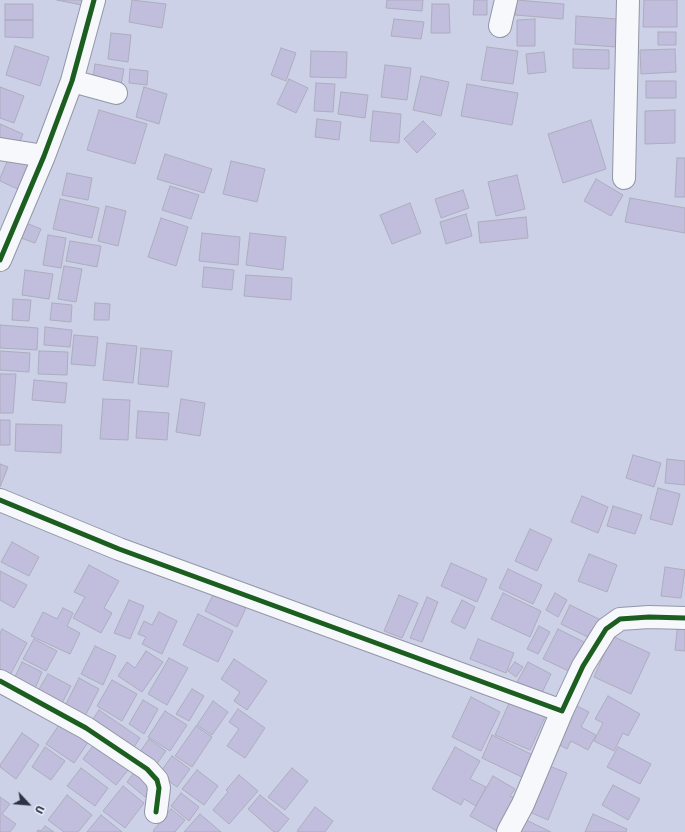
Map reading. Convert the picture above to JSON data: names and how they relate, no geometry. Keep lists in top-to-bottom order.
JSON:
{
  "north": "bottom right"
}
